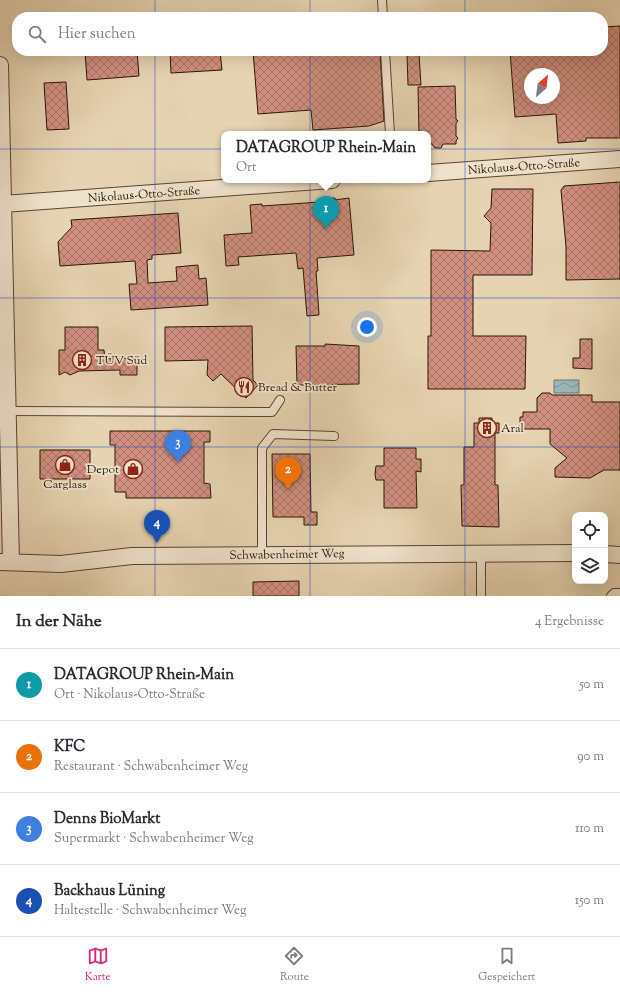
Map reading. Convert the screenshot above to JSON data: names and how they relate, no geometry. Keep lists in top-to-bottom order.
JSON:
{
  "streets": {
    "street": ["Nikolaus-Otto-Straße", "Schwabenheimer Weg"]
  },
  "places": {
    "building": ["TÜV Süd", "Aral"],
    "restaurant": ["Bread & Butter"],
    "shop": ["Carglass", "Depot"]
  },
  "north": "top right",
  "page": {
    "search": "Hier suchen",
    "popup": ["DATAGROUP Rhein-Main", "Ort"],
    "pins": [
      "1",
      "3",
      "2",
      "4"
    ],
    "heading": ["In der Nähe", "4 Ergebnisse"],
    "list": [
      {
        "mark": "1",
        "name": "DATAGROUP Rhein-Main",
        "note": "Ort · Nikolaus-Otto-Straße",
        "value": "50 m"
      },
      {
        "mark": "2",
        "name": "KFC",
        "note": "Restaurant · Schwabenheimer Weg",
        "value": "90 m"
      },
      {
        "mark": "3",
        "name": "Denns BioMarkt",
        "note": "Supermarkt · Schwabenheimer Weg",
        "value": "110 m"
      },
      {
        "mark": "4",
        "name": "Backhaus Lüning",
        "note": "Haltestelle · Schwabenheimer Weg",
        "value": "150 m"
      }
    ],
    "nav": ["Karte", "Route", "Gespeichert"]
  }
}
